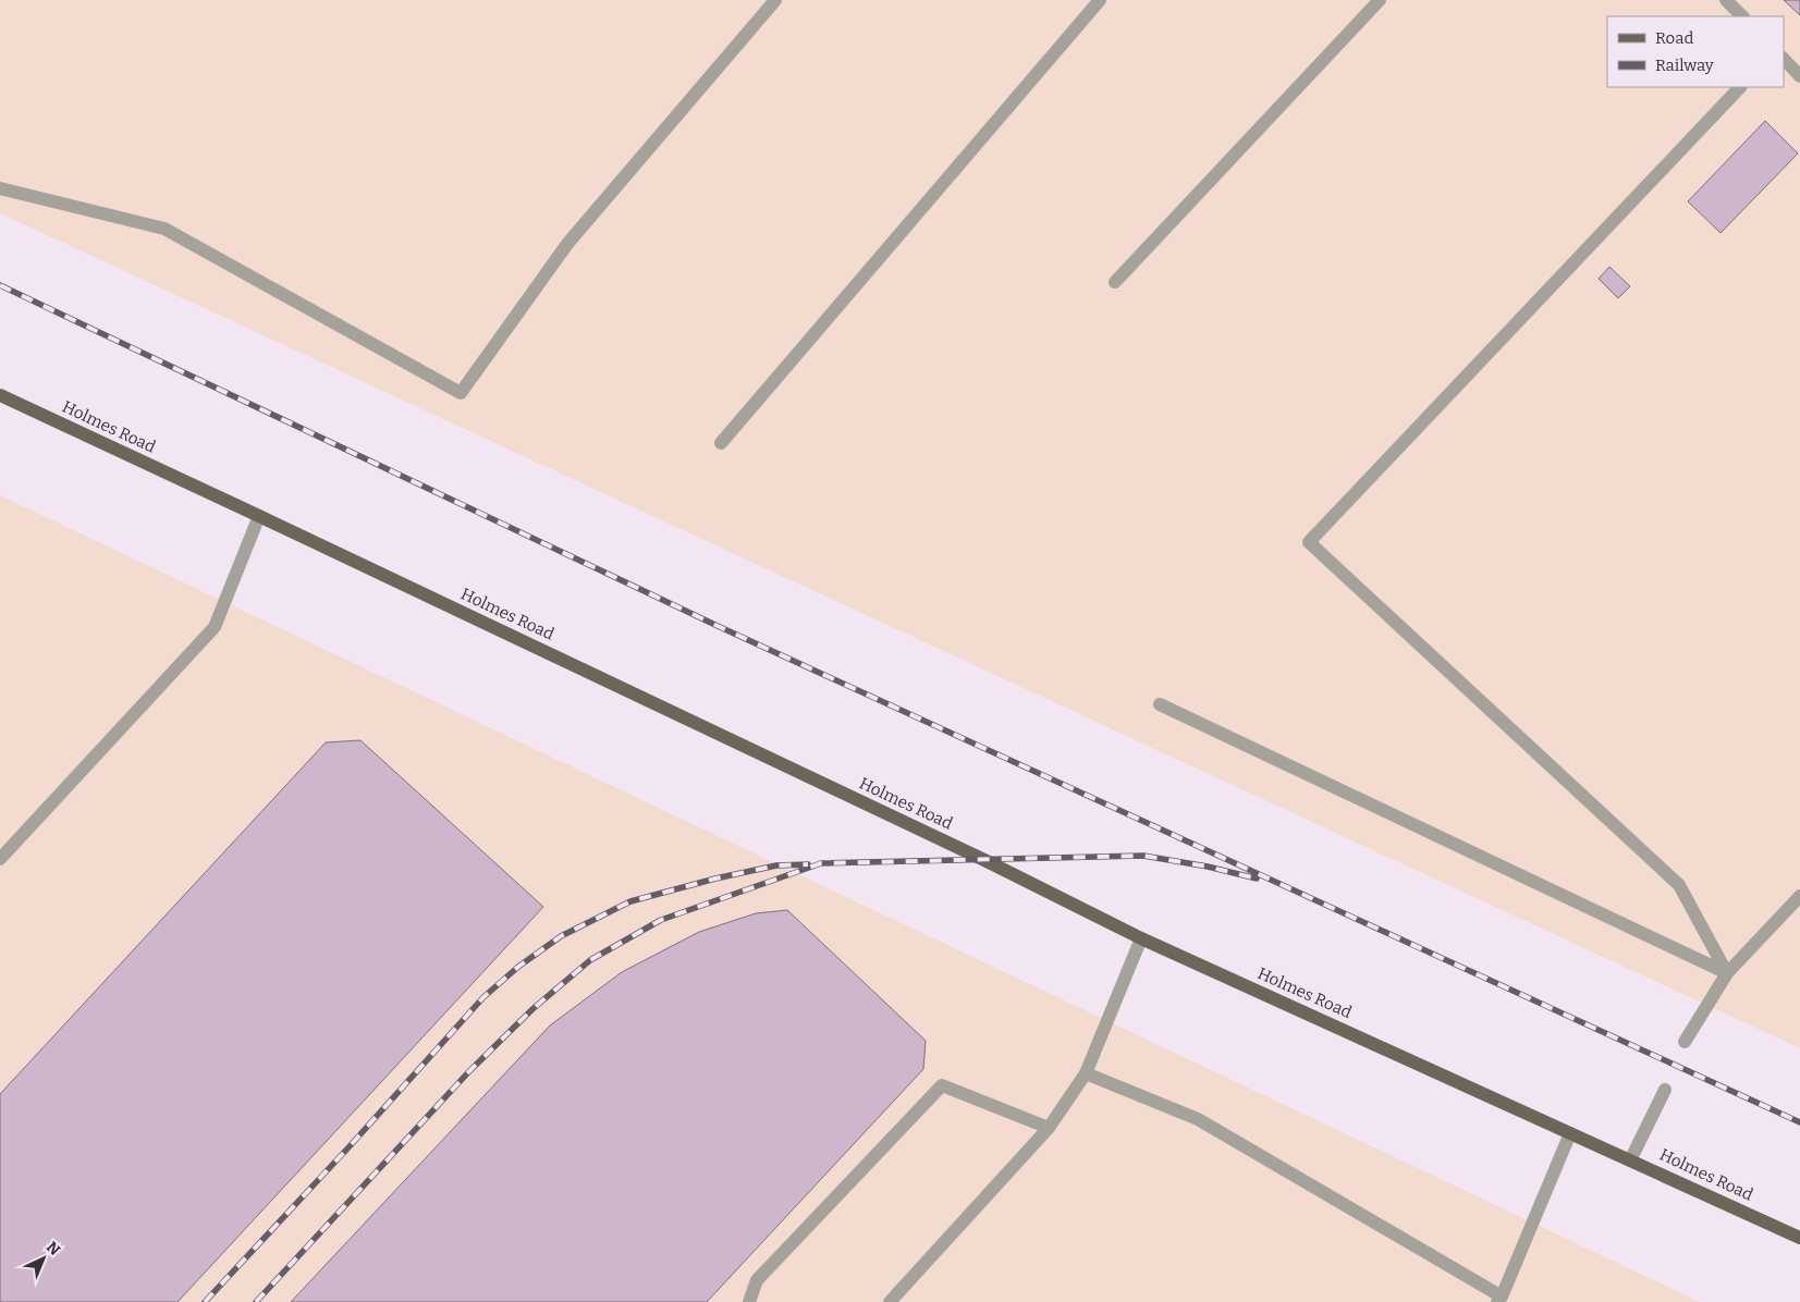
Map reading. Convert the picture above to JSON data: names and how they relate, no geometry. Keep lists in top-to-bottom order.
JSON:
{
  "streets": {
    "main road": ["Holmes Road"]
  },
  "legend": ["Road", "Railway"],
  "north": "top right"
}
